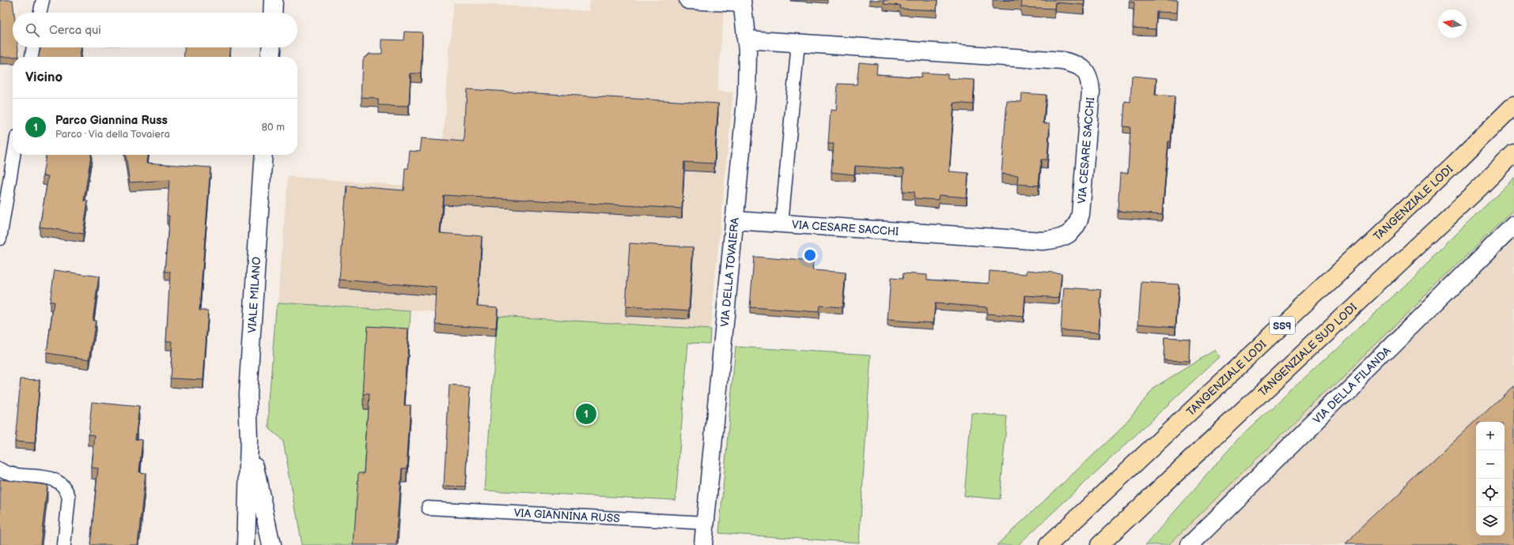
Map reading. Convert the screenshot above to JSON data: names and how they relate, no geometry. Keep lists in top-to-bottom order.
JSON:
{
  "streets": {
    "highway": ["TANGENZIALE LODI", "SS9", "TANGENZIALE SUD LODI"],
    "street": [
      "VIA CESARE SACCHI",
      "VIA DELLA TOVAIERA",
      "VIALE MILANO",
      "VIA DELLA FILANDA"
    ],
    "lane": ["VIA GIANNINA RUSS"]
  },
  "crossings": [
    ["VIA CESARE SACCHI", "VIA DELLA TOVAIERA"],
    ["VIA DELLA TOVAIERA", "VIA GIANNINA RUSS"]
  ],
  "north": "left",
  "page": {
    "search": "Cerca qui",
    "heading": "Vicino",
    "list": [
      {
        "mark": "1",
        "name": "Parco Giannina Russ",
        "note": "Parco · Via della Tovaiera",
        "value": "80 m"
      }
    ],
    "pins": "1",
    "map_buttons": ["+", "−"]
  }
}
